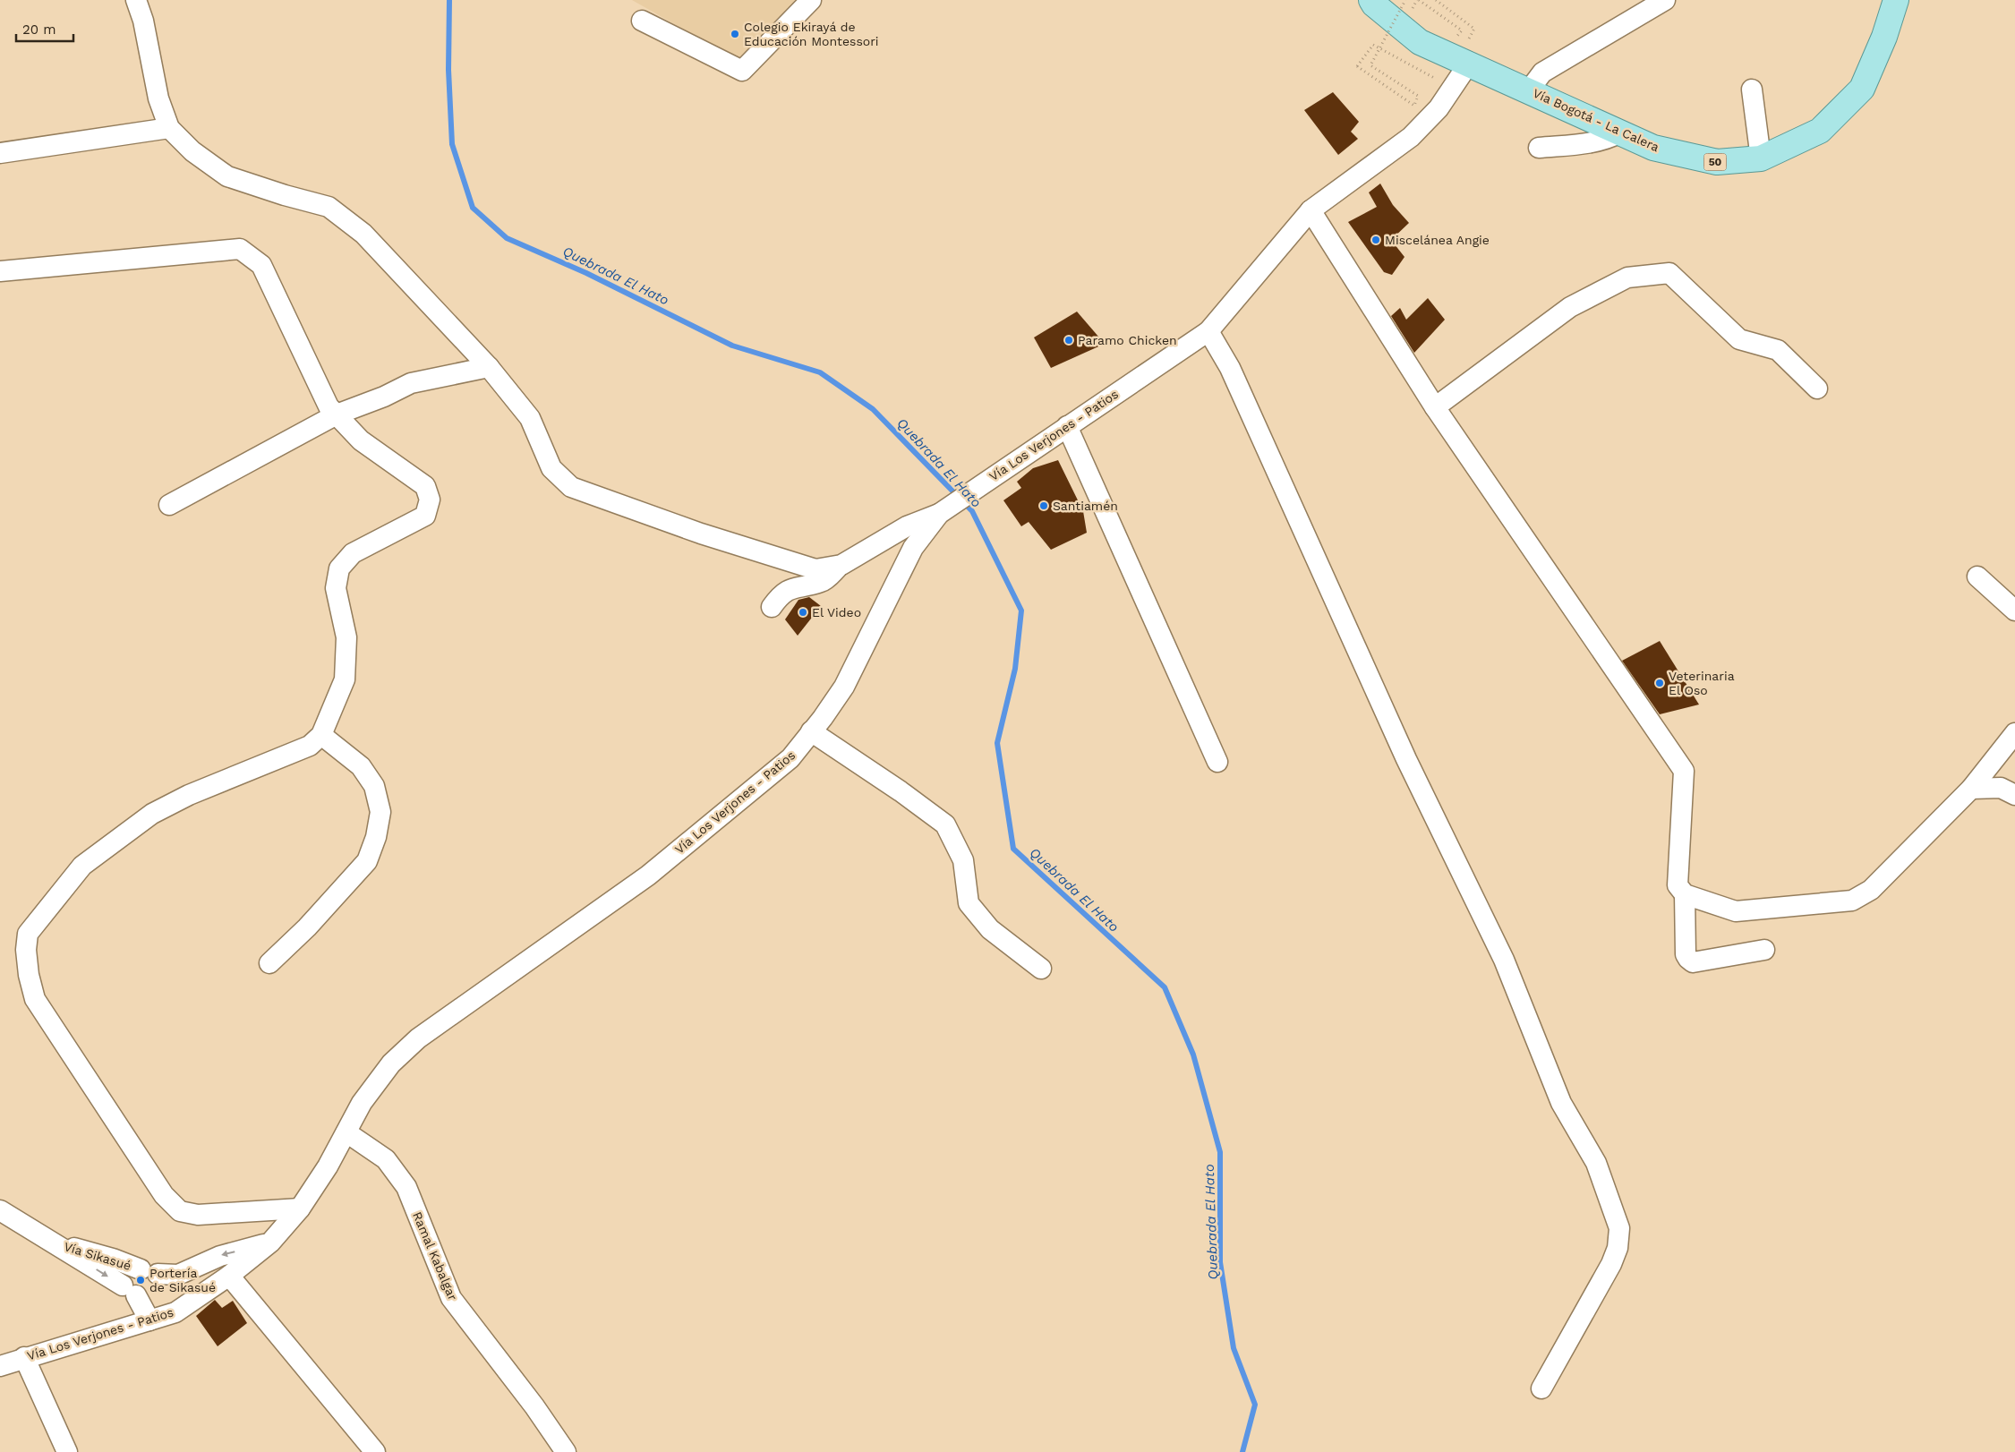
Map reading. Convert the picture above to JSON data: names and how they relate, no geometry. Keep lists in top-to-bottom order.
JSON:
{
  "streets": {
    "main road": ["Vía Bogotá - La Calera", "50"],
    "street": ["Vía Los Verjones - Patios", "Vía Sikasué", "Ramal Kabalgar"]
  },
  "crossings": [
    ["Vía Bogotá - La Calera", "Vía Los Verjones - Patios"],
    ["Vía Los Verjones - Patios", "Vía Sikasué"],
    ["Vía Los Verjones - Patios", "Ramal Kabalgar"]
  ],
  "water": ["Quebrada El Hato"],
  "places": [
    "Colegio Ekirayá de Educación Montessori",
    "Miscelánea Angie",
    "Paramo Chicken",
    "Santiamén",
    "El Video",
    "Veterinaria El Oso",
    "Portería de Sikasué"
  ],
  "scale_bar": "20 m"
}
